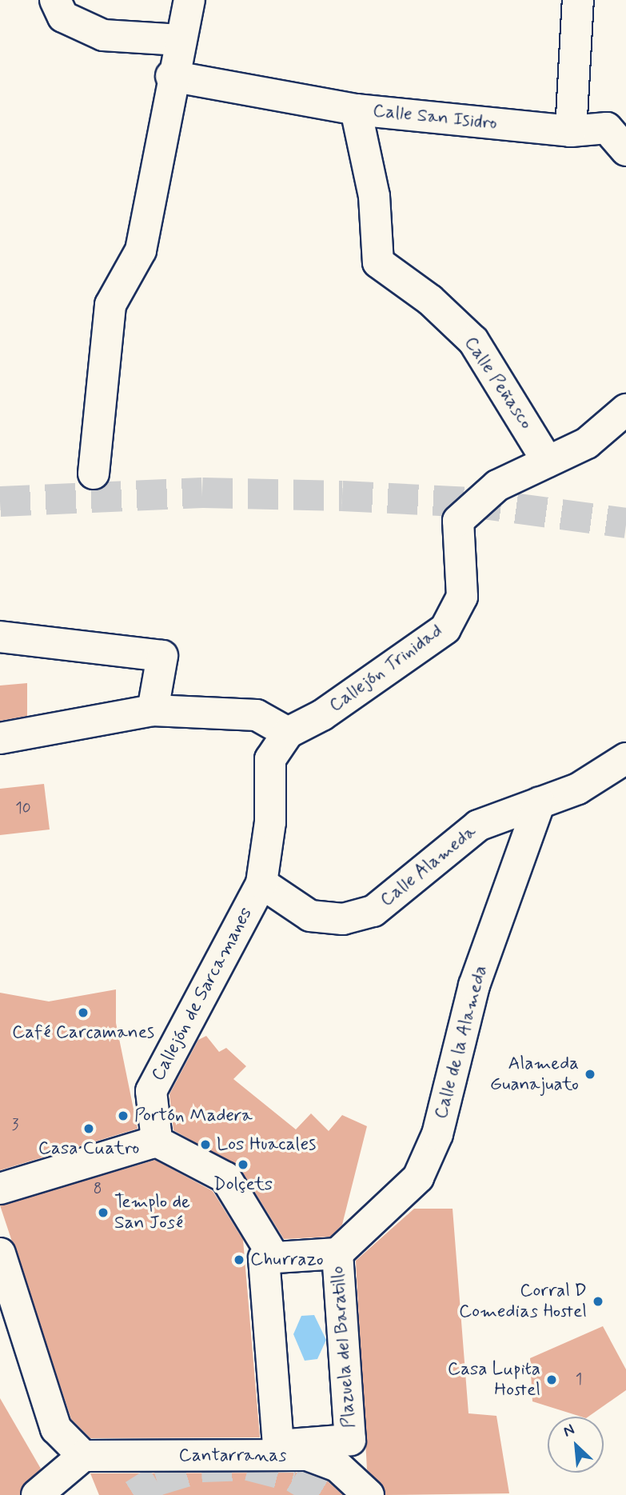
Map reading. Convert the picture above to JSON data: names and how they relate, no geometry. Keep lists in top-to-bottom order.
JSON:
{
  "streets": {
    "street": [
      "Calle San Isidro",
      "Calle Peñasco",
      "Callejón Trinidad",
      "Calle Alameda",
      "Callejón de Sarcamanes",
      "Calle de la Alameda",
      "Plazuela del Baratillo",
      "Cantarranas"
    ]
  },
  "crossings": [
    ["Calle San Isidro", "Calle Peñasco"],
    ["Calle Peñasco", "Callejón Trinidad"],
    ["Callejón Trinidad", "Calle Alameda"],
    ["Callejón Trinidad", "Callejón de Sarcamanes"],
    ["Calle Alameda", "Callejón de Sarcamanes"],
    ["Calle Alameda", "Calle de la Alameda"],
    ["Calle de la Alameda", "Plazuela del Baratillo"]
  ],
  "places": [
    "Café Carcamanes",
    "Alameda Guanajuato",
    "Portón Madera",
    "Casa Cuatro",
    "Los Huacales",
    "Dolçets",
    "Templo de San José",
    "Churrazo",
    "Corral D Comedias Hostel",
    "Casa Lupita Hostel"
  ],
  "house_numbers": [
    "10",
    "3",
    "8",
    "1"
  ],
  "north": "top left"
}
